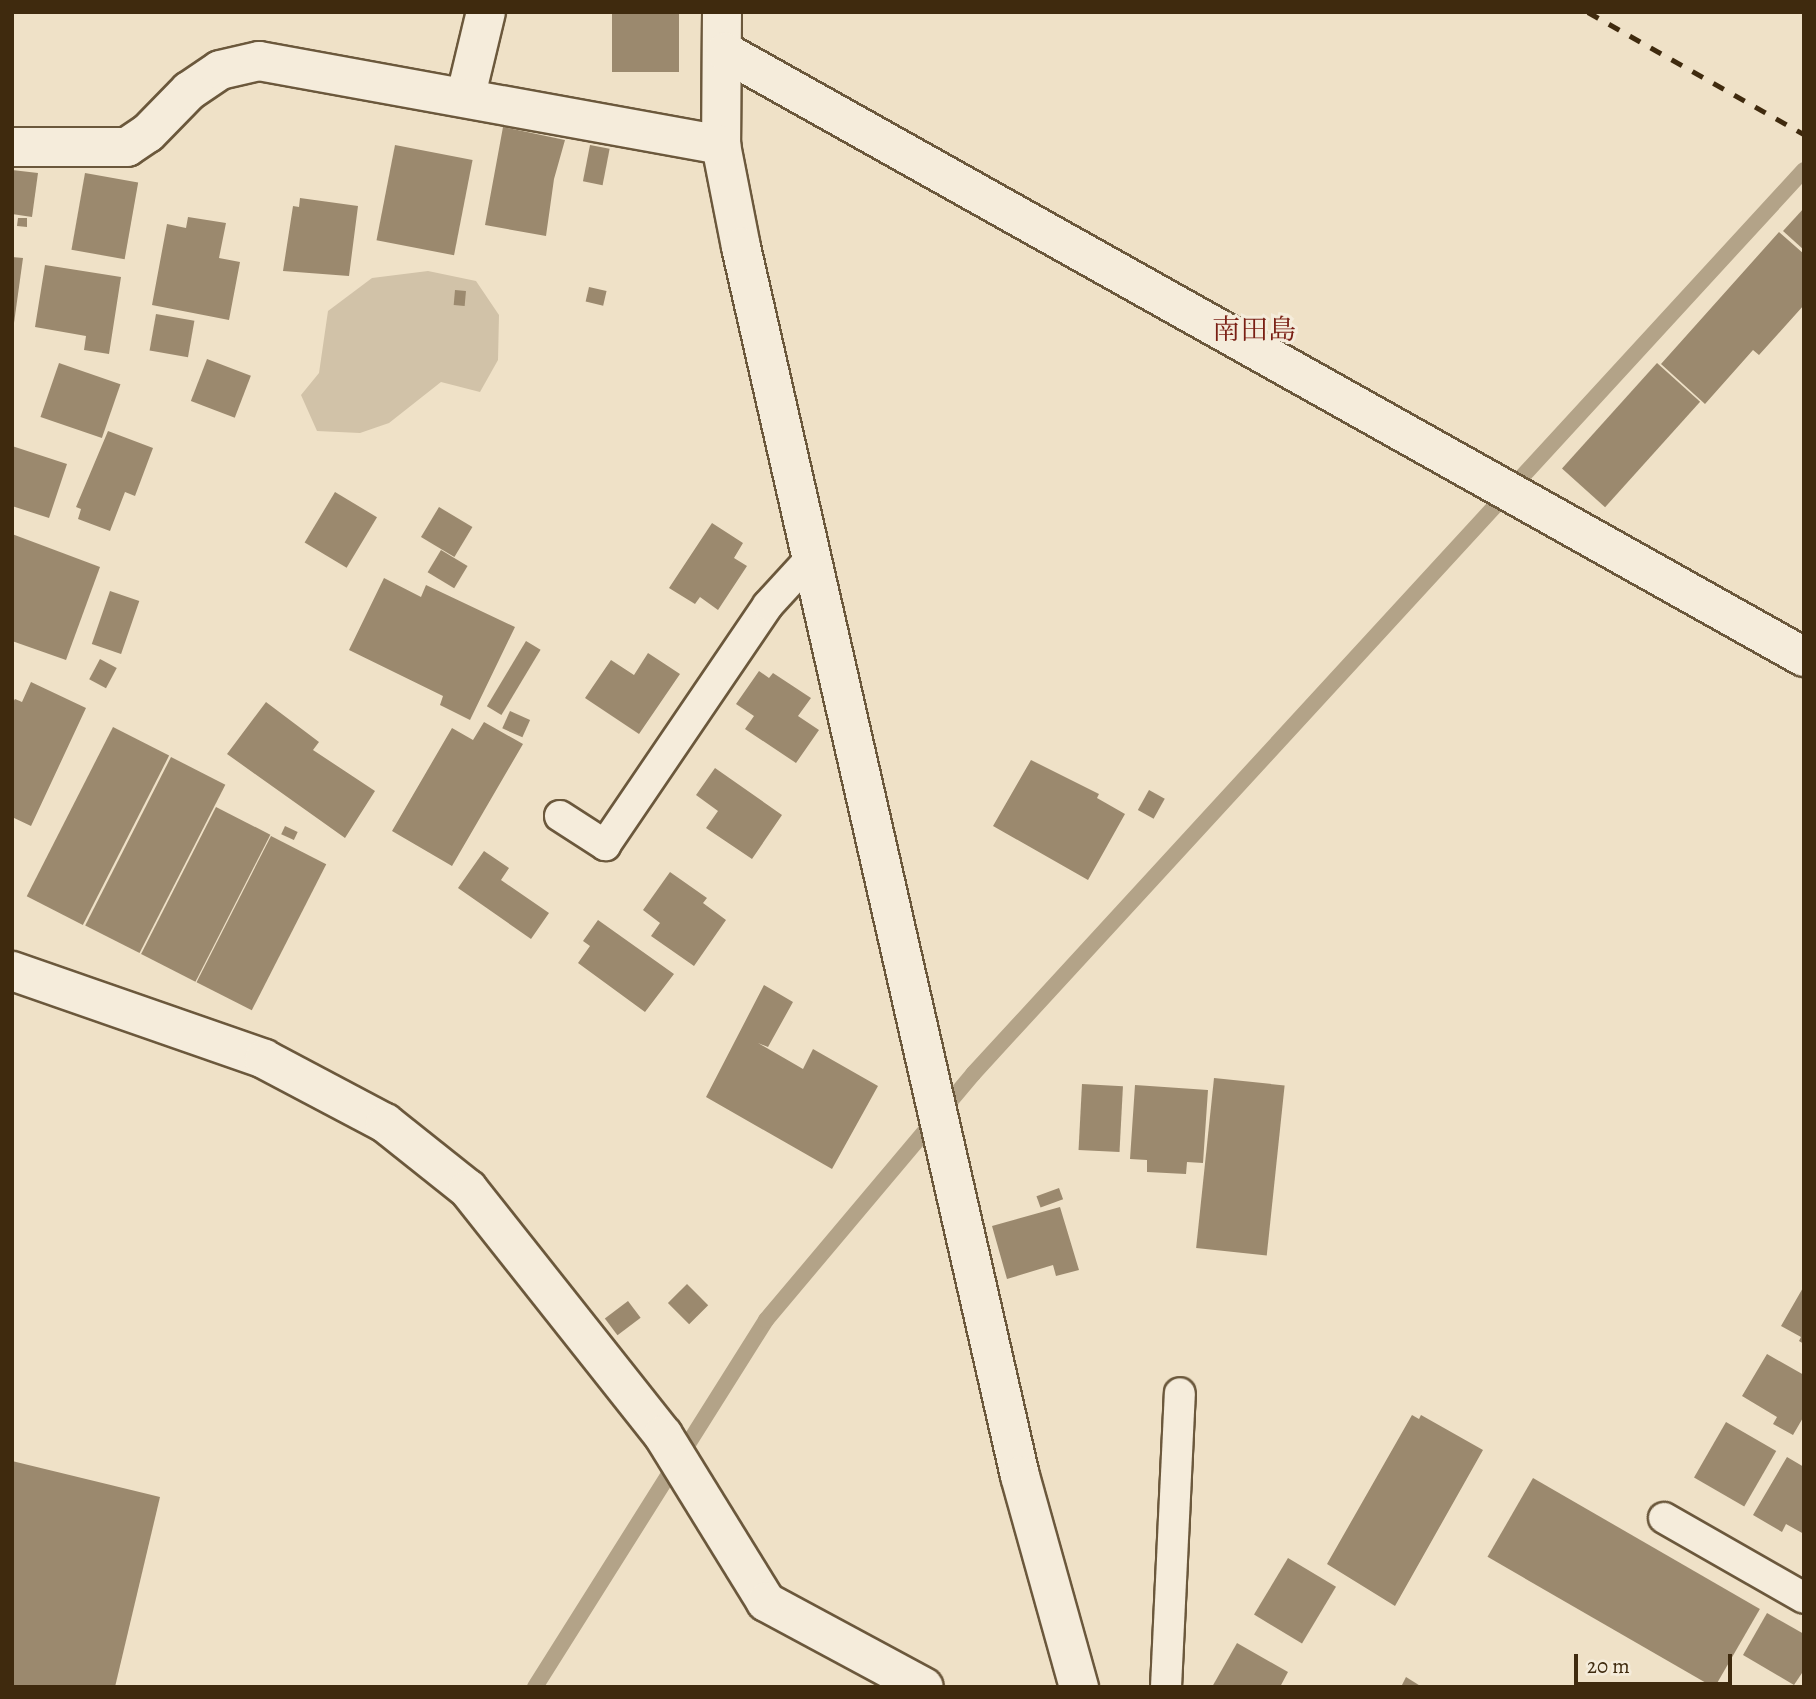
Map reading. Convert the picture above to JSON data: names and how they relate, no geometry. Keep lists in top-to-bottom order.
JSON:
{
  "districts": ["南田島"],
  "scale_bar": "20 m"
}
